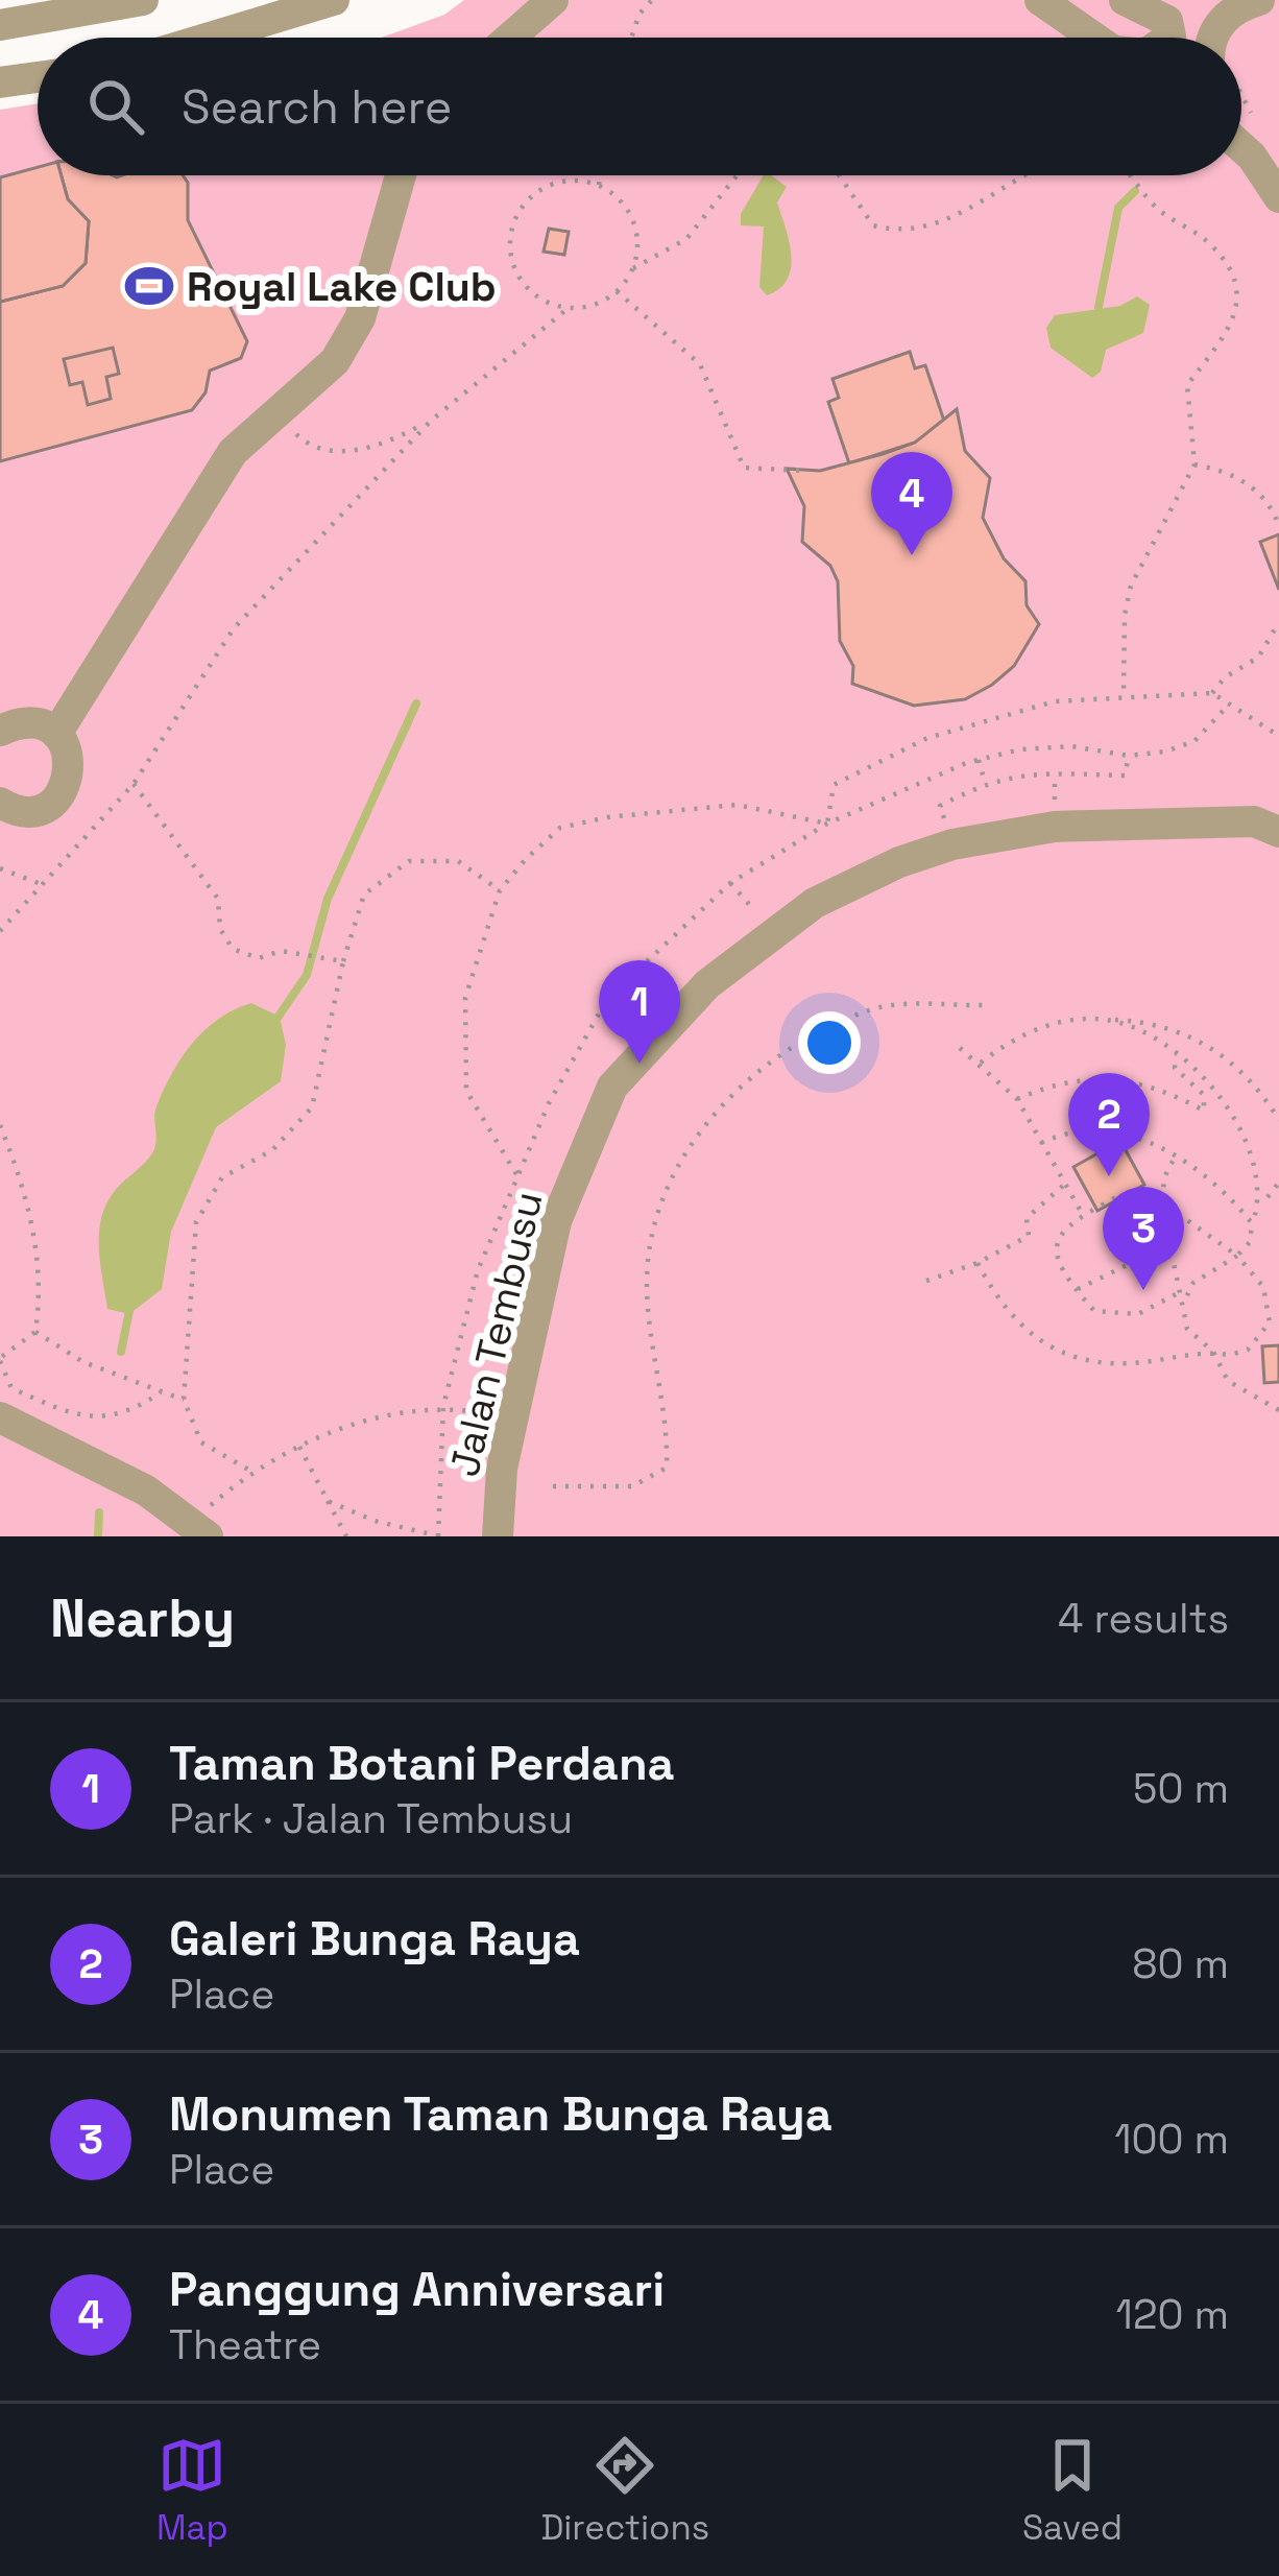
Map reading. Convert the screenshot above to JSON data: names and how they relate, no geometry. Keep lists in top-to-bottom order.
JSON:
{
  "streets": {
    "street": ["Jalan Tembusu"]
  },
  "places": {
    "sports": ["Royal Lake Club"]
  },
  "page": {
    "search": "Search here",
    "pins": [
      "4",
      "1",
      "2",
      "3"
    ],
    "heading": ["Nearby", "4 results"],
    "list": [
      {
        "mark": "1",
        "name": "Taman Botani Perdana",
        "note": "Park · Jalan Tembusu",
        "value": "50 m"
      },
      {
        "mark": "2",
        "name": "Galeri Bunga Raya",
        "note": "Place",
        "value": "80 m"
      },
      {
        "mark": "3",
        "name": "Monumen Taman Bunga Raya",
        "note": "Place",
        "value": "100 m"
      },
      {
        "mark": "4",
        "name": "Panggung Anniversari",
        "note": "Theatre",
        "value": "120 m"
      }
    ],
    "nav": ["Map", "Directions", "Saved"]
  }
}
